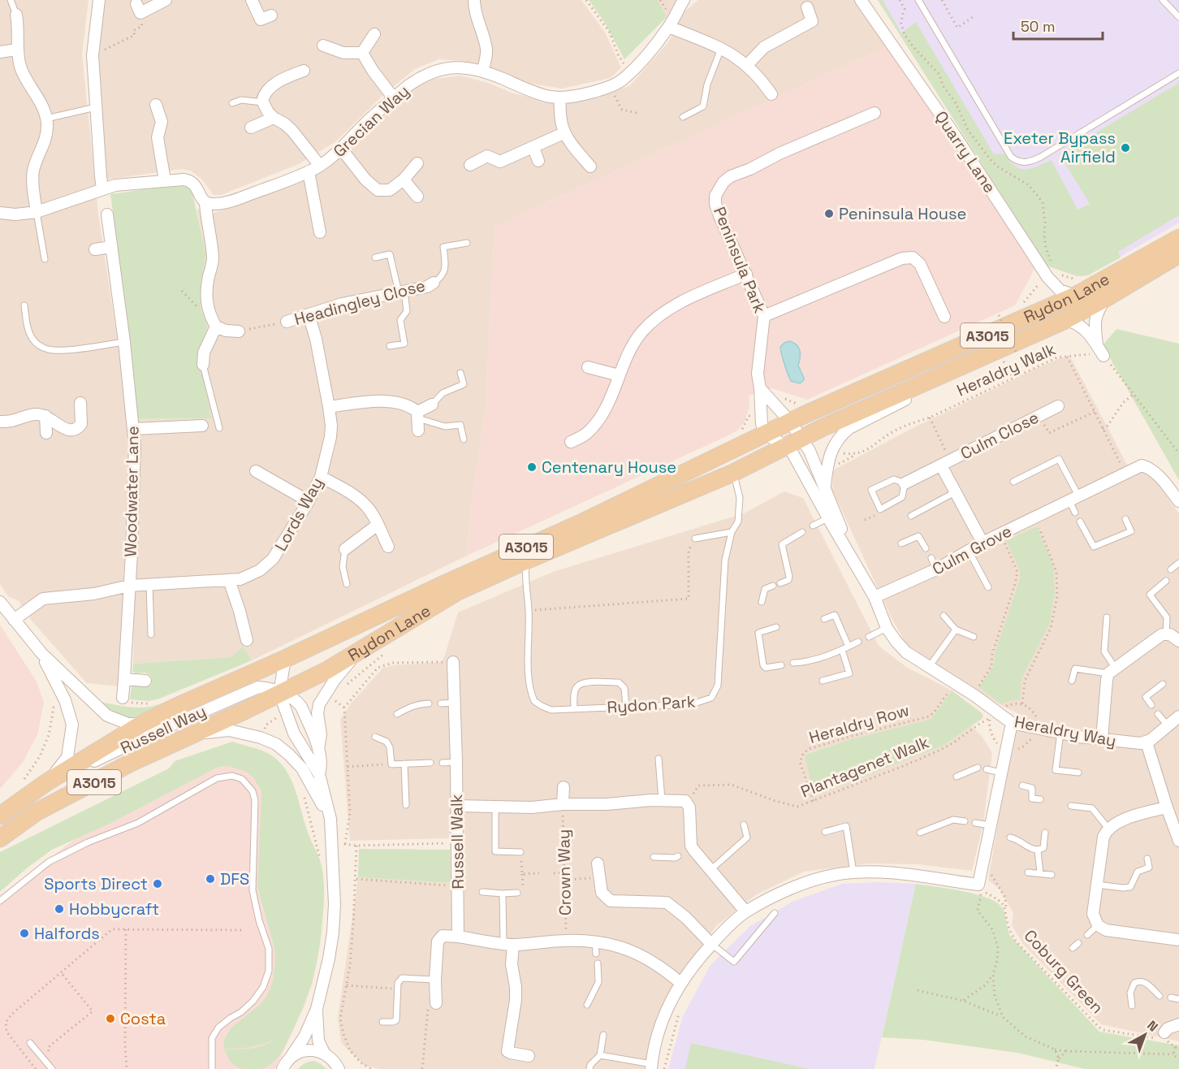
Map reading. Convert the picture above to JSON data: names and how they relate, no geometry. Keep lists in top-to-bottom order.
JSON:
{
  "streets": {
    "main road": ["Rydon Lane", "A3015"],
    "street": [
      "Grecian Way",
      "Quarry Lane",
      "Peninsula Park",
      "Headingley Close",
      "Culm Close",
      "Woodwater Lane",
      "Lords Way",
      "Culm Grove",
      "Russell Way",
      "Heraldry Way",
      "Russell Walk"
    ],
    "lane": ["Rydon Park"],
    "path": [
      "Heraldry Walk",
      "Heraldry Row",
      "Plantagenet Walk",
      "Crown Way",
      "Coburg Green"
    ]
  },
  "crossings": [
    ["Quarry Lane", "Rydon Lane"],
    ["Peninsula Park", "Rydon Lane"],
    ["Rydon Lane", "Rydon Park"],
    ["Rydon Lane", "Russell Way"],
    ["Rydon Lane", "Heraldry Way"],
    ["Headingley Close", "Lords Way"],
    ["Heraldry Walk", "Culm Grove"],
    ["Culm Close", "Culm Grove"],
    ["Woodwater Lane", "Lords Way"],
    ["Culm Grove", "Heraldry Way"],
    ["Heraldry Row", "Heraldry Way"],
    ["Heraldry Row", "Plantagenet Walk"]
  ],
  "places": [
    "Exeter Bypass Airfield",
    "Peninsula House",
    "Centenary House",
    "DFS",
    "Sports Direct",
    "Hobbycraft",
    "Halfords",
    "Costa"
  ],
  "scale_bar": "50 m",
  "north": "top right"
}
